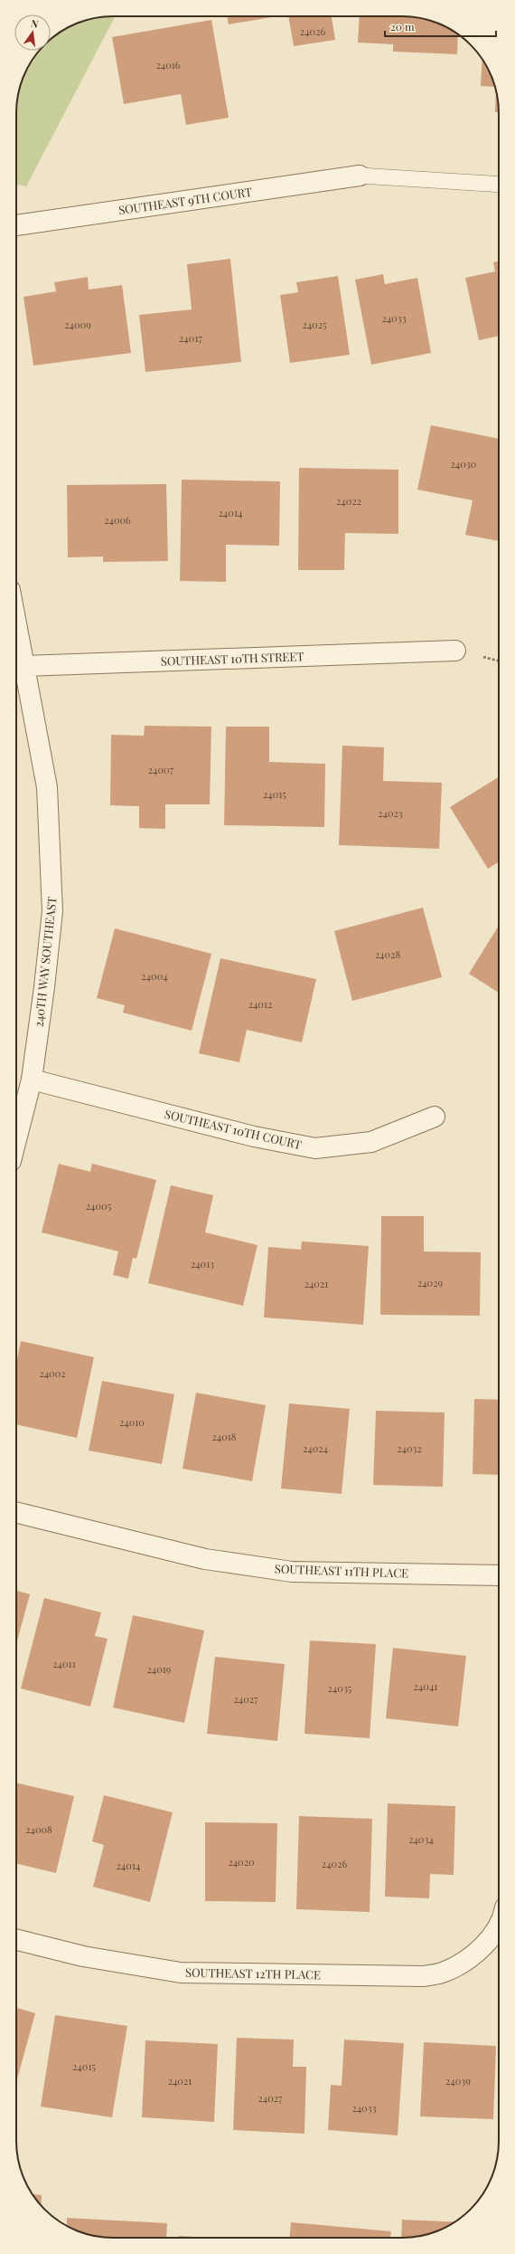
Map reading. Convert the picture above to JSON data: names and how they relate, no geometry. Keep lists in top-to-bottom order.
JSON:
{
  "streets": {
    "street": [
      "SOUTHEAST 9TH COURT",
      "SOUTHEAST 10TH STREET",
      "240TH WAY SOUTHEAST",
      "SOUTHEAST 10TH COURT",
      "SOUTHEAST 11TH PLACE",
      "SOUTHEAST 12TH PLACE"
    ]
  },
  "crossings": [
    ["SOUTHEAST 10TH STREET", "240TH WAY SOUTHEAST"],
    ["240TH WAY SOUTHEAST", "SOUTHEAST 10TH COURT"]
  ],
  "house_numbers": [
    "24026",
    "24016",
    "24033",
    "24009",
    "24025",
    "24017",
    "24030",
    "24022",
    "24014",
    "24006",
    "24007",
    "24015",
    "24023",
    "24028",
    "24004",
    "24012",
    "24005",
    "24013",
    "24029",
    "24021",
    "24002",
    "24010",
    "24018",
    "24024",
    "24032",
    "24011",
    "24019",
    "24041",
    "24035",
    "24027",
    "24008",
    "24034",
    "24020",
    "24026",
    "24014",
    "24015",
    "24021",
    "24039",
    "24027",
    "24033"
  ],
  "scale_bar": "20 m",
  "north": "top"
}
